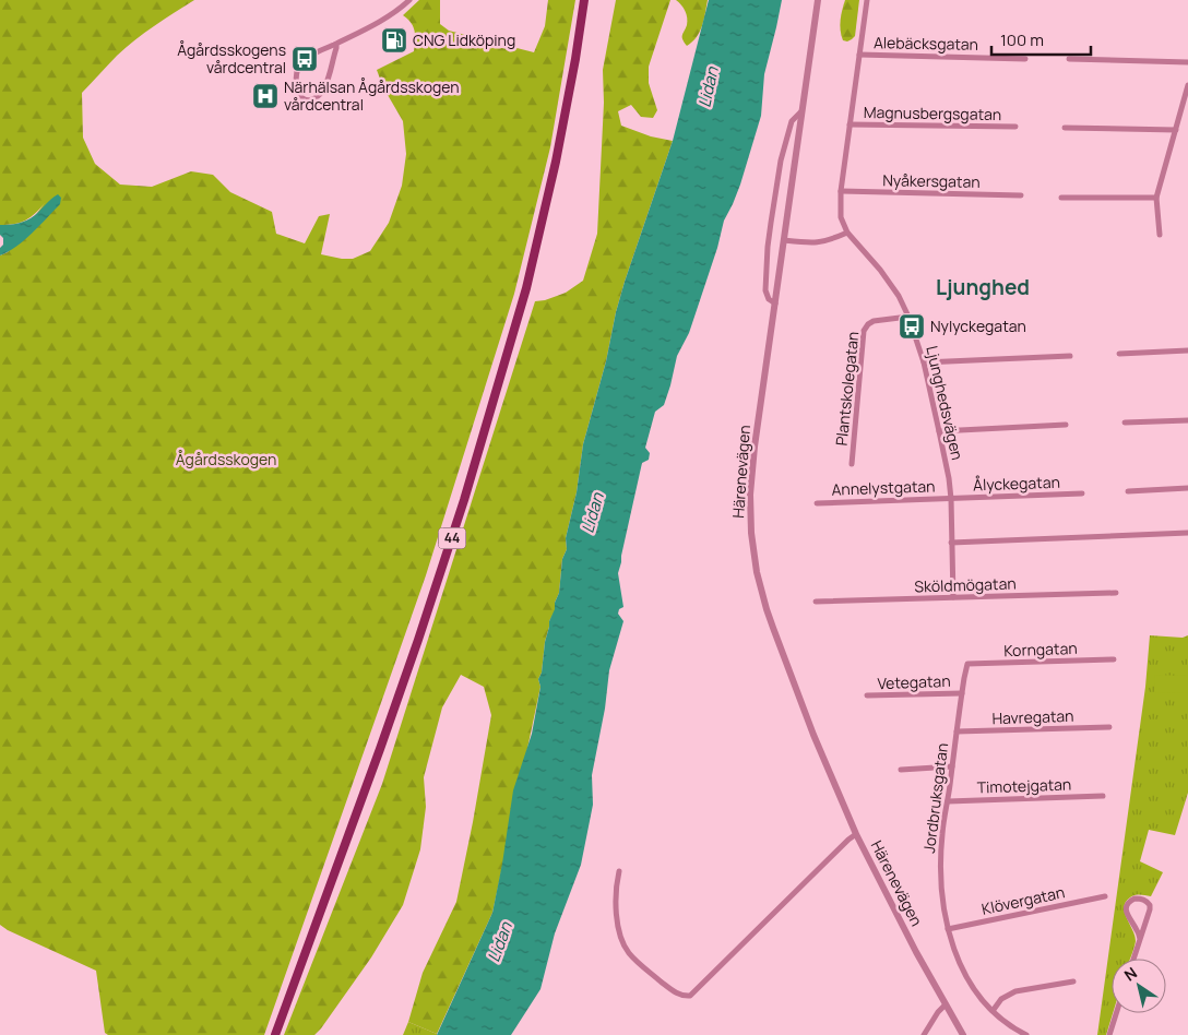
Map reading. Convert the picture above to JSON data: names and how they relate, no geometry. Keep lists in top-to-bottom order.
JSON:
{
  "streets": {
    "main road": ["44"],
    "street": [
      "Alebäcksgatan",
      "Magnusbergsgatan",
      "Nyåkersgatan",
      "Plantskolegatan",
      "Ljunghedsvägen",
      "Härenevägen",
      "Ålyckegatan",
      "Annelystgatan",
      "Sköldmögatan",
      "Korngatan",
      "Vetegatan",
      "Havregatan",
      "Timotejgatan",
      "Jordbruksgatan",
      "Klövergatan"
    ]
  },
  "crossings": [
    ["Alebäcksgatan", "Ljunghedsvägen"],
    ["Magnusbergsgatan", "Ljunghedsvägen"],
    ["Nyåkersgatan", "Ljunghedsvägen"],
    ["Plantskolegatan", "Ljunghedsvägen"],
    ["Ljunghedsvägen", "Ålyckegatan"],
    ["Ljunghedsvägen", "Annelystgatan"],
    ["Ljunghedsvägen", "Sköldmögatan"],
    ["Ålyckegatan", "Annelystgatan"],
    ["Korngatan", "Jordbruksgatan"],
    ["Vetegatan", "Jordbruksgatan"],
    ["Havregatan", "Jordbruksgatan"],
    ["Timotejgatan", "Jordbruksgatan"],
    ["Jordbruksgatan", "Klövergatan"]
  ],
  "districts": ["Ljunghed"],
  "water": ["Lidan"],
  "parks": ["Ågårdsskogen"],
  "places": {
    "fuel station": ["CNG Lidköping"],
    "bus stop": ["Ågårdsskogens vårdcentral", "Nylyckegatan"],
    "hospital": ["Närhälsan Ågårdsskogen vårdcentral"]
  },
  "scale_bar": "100 m",
  "north": "top left"
}
